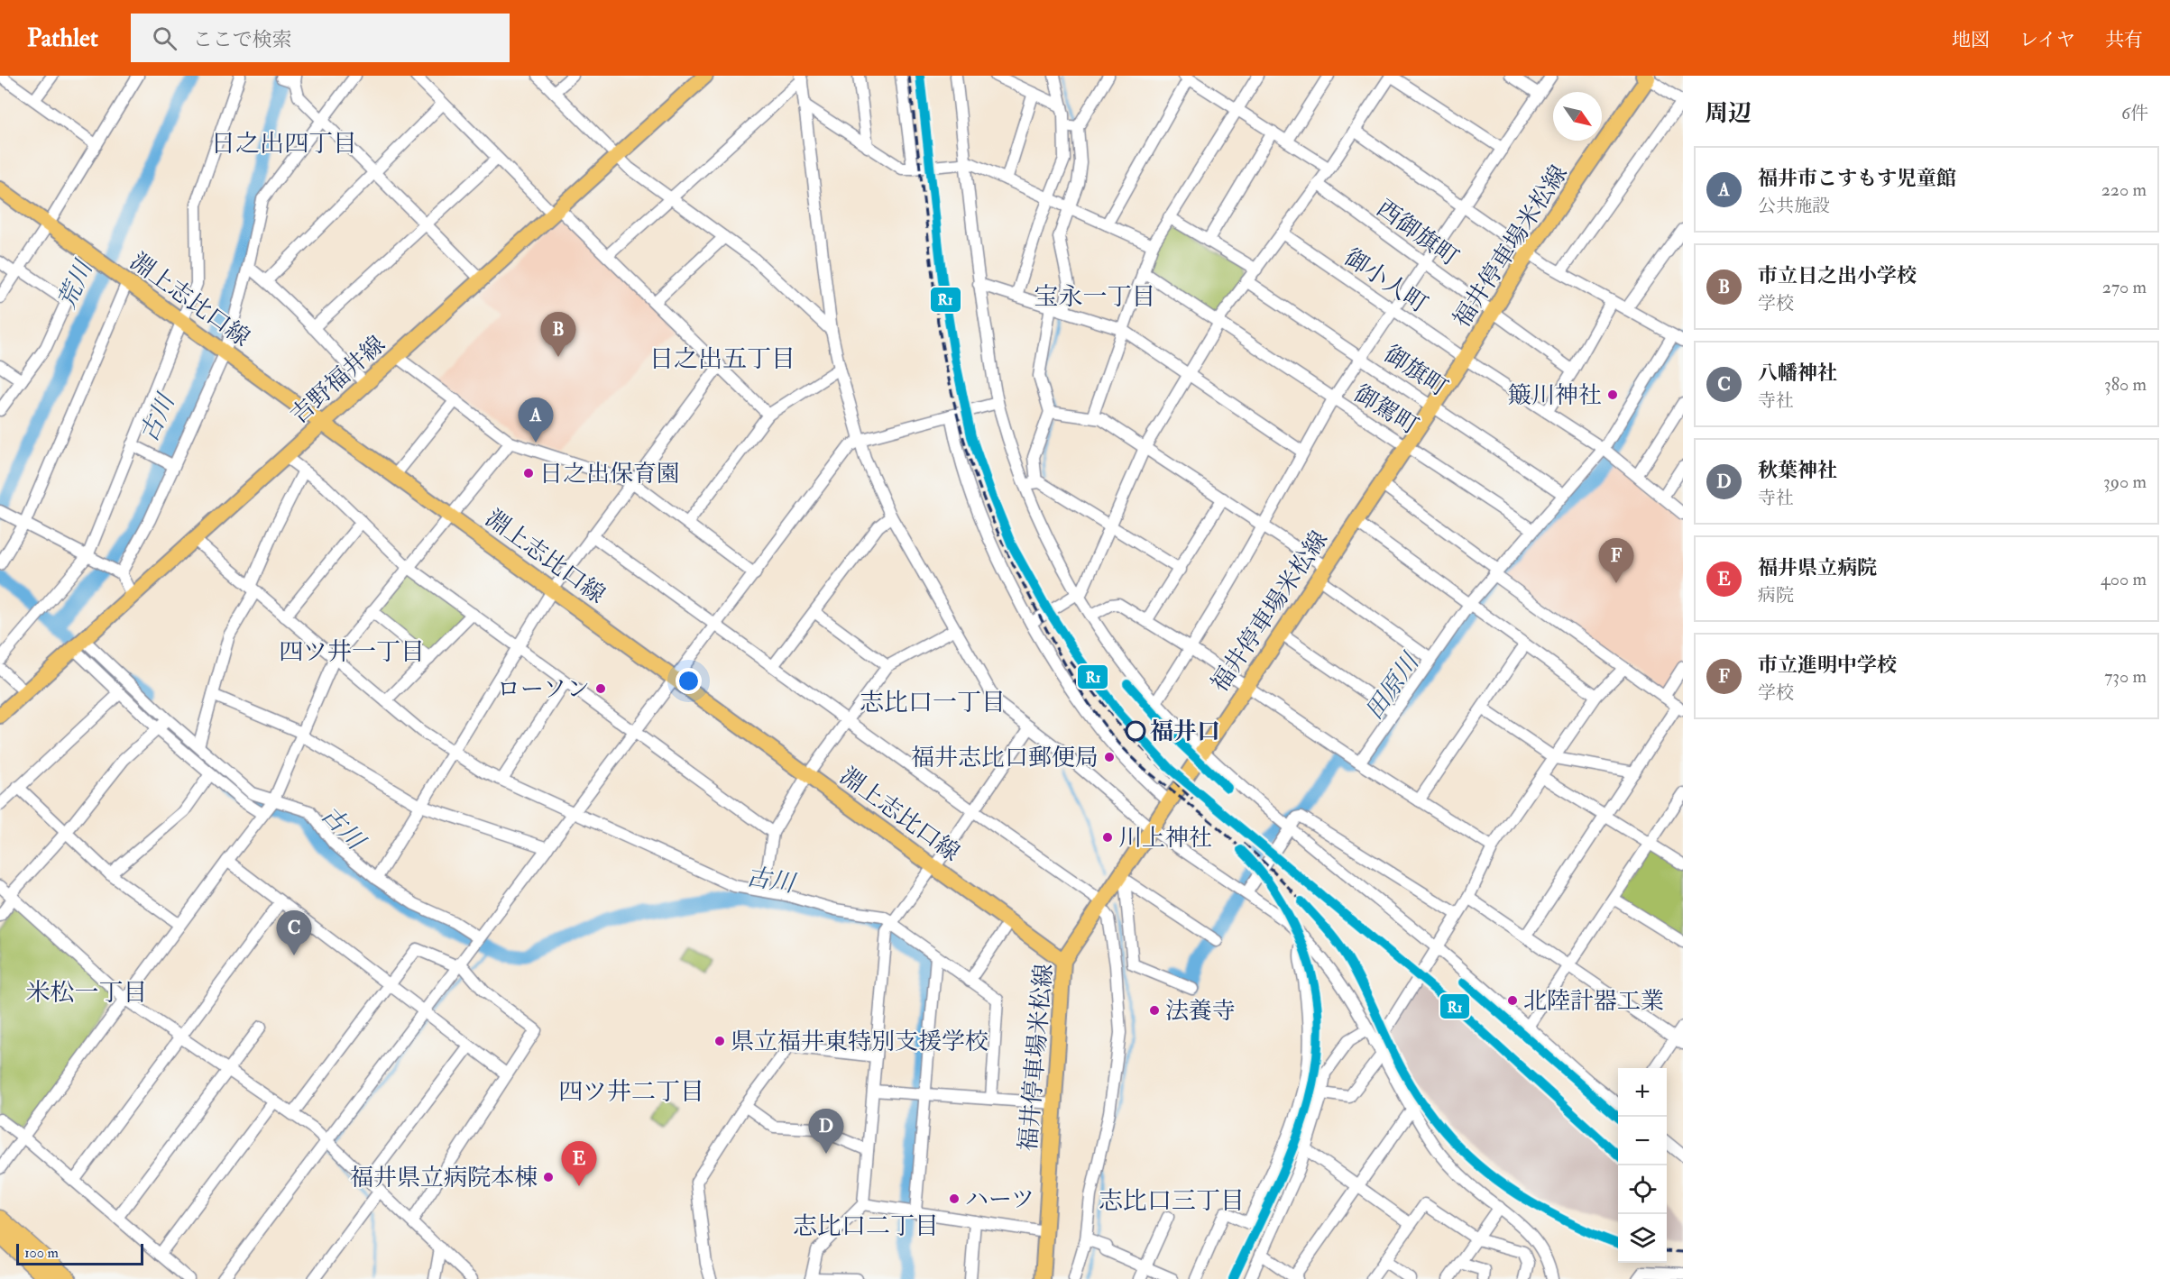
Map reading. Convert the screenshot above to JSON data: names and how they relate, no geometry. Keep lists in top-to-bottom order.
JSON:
{
  "streets": {
    "main road": ["福井停車場米松線", "淵上志比口線", "吉野福井線"],
    "street": [
      "西御旗町",
      "御小人町",
      "御旗町",
      "御駕町"
    ]
  },
  "crossings": [
    ["西御旗町", "福井停車場米松線"],
    ["福井停車場米松線", "御小人町"],
    ["福井停車場米松線", "淵上志比口線"],
    ["福井停車場米松線", "御旗町"],
    ["福井停車場米松線", "御駕町"],
    ["淵上志比口線", "吉野福井線"]
  ],
  "districts": [
    "日之出四丁目",
    "宝永一丁目",
    "日之出五丁目",
    "四ツ井一丁目",
    "志比口一丁目",
    "米松一丁目",
    "四ツ井二丁目",
    "志比口三丁目",
    "志比口二丁目"
  ],
  "water": ["荒川", "古川", "田原川"],
  "places": [
    "簸川神社",
    "日之出保育園",
    "ローソン",
    "福井口",
    "福井志比口郵便局",
    "川上神社",
    "北陸計器工業",
    "法養寺",
    "県立福井東特別支援学校",
    "福井県立病院本棟",
    "ハーツ"
  ],
  "lines": ["transit line R1"],
  "scale_bar": "100 m",
  "north": "bottom right",
  "page": {
    "header": "Pathlet",
    "search": "ここで検索",
    "nav": ["地図", "レイヤ", "共有"],
    "heading": ["周辺", "6件"],
    "list": [
      {
        "mark": "A",
        "name": "福井市こすもす児童館",
        "note": "公共施設",
        "value": "220 m"
      },
      {
        "mark": "B",
        "name": "市立日之出小学校",
        "note": "学校",
        "value": "270 m"
      },
      {
        "mark": "C",
        "name": "八幡神社",
        "note": "寺社",
        "value": "380 m"
      },
      {
        "mark": "D",
        "name": "秋葉神社",
        "note": "寺社",
        "value": "390 m"
      },
      {
        "mark": "E",
        "name": "福井県立病院",
        "note": "病院",
        "value": "400 m"
      },
      {
        "mark": "F",
        "name": "市立進明中学校",
        "note": "学校",
        "value": "730 m"
      }
    ],
    "pins": [
      "B",
      "A",
      "F",
      "C",
      "D",
      "E"
    ],
    "map_buttons": ["+", "−"],
    "scale": "100 m"
  }
}
